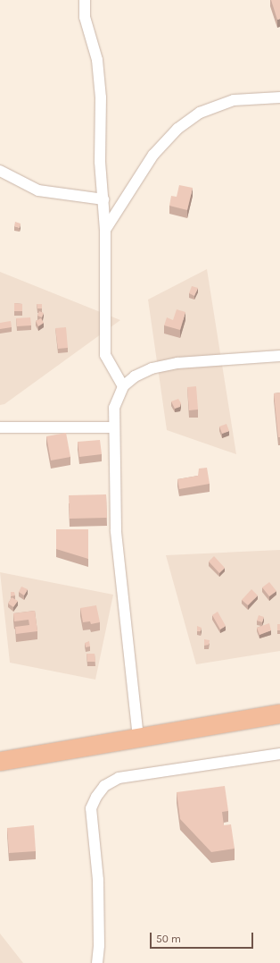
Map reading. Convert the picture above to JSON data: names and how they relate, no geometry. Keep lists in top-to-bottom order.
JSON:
{
  "scale_bar": "50 m"
}
